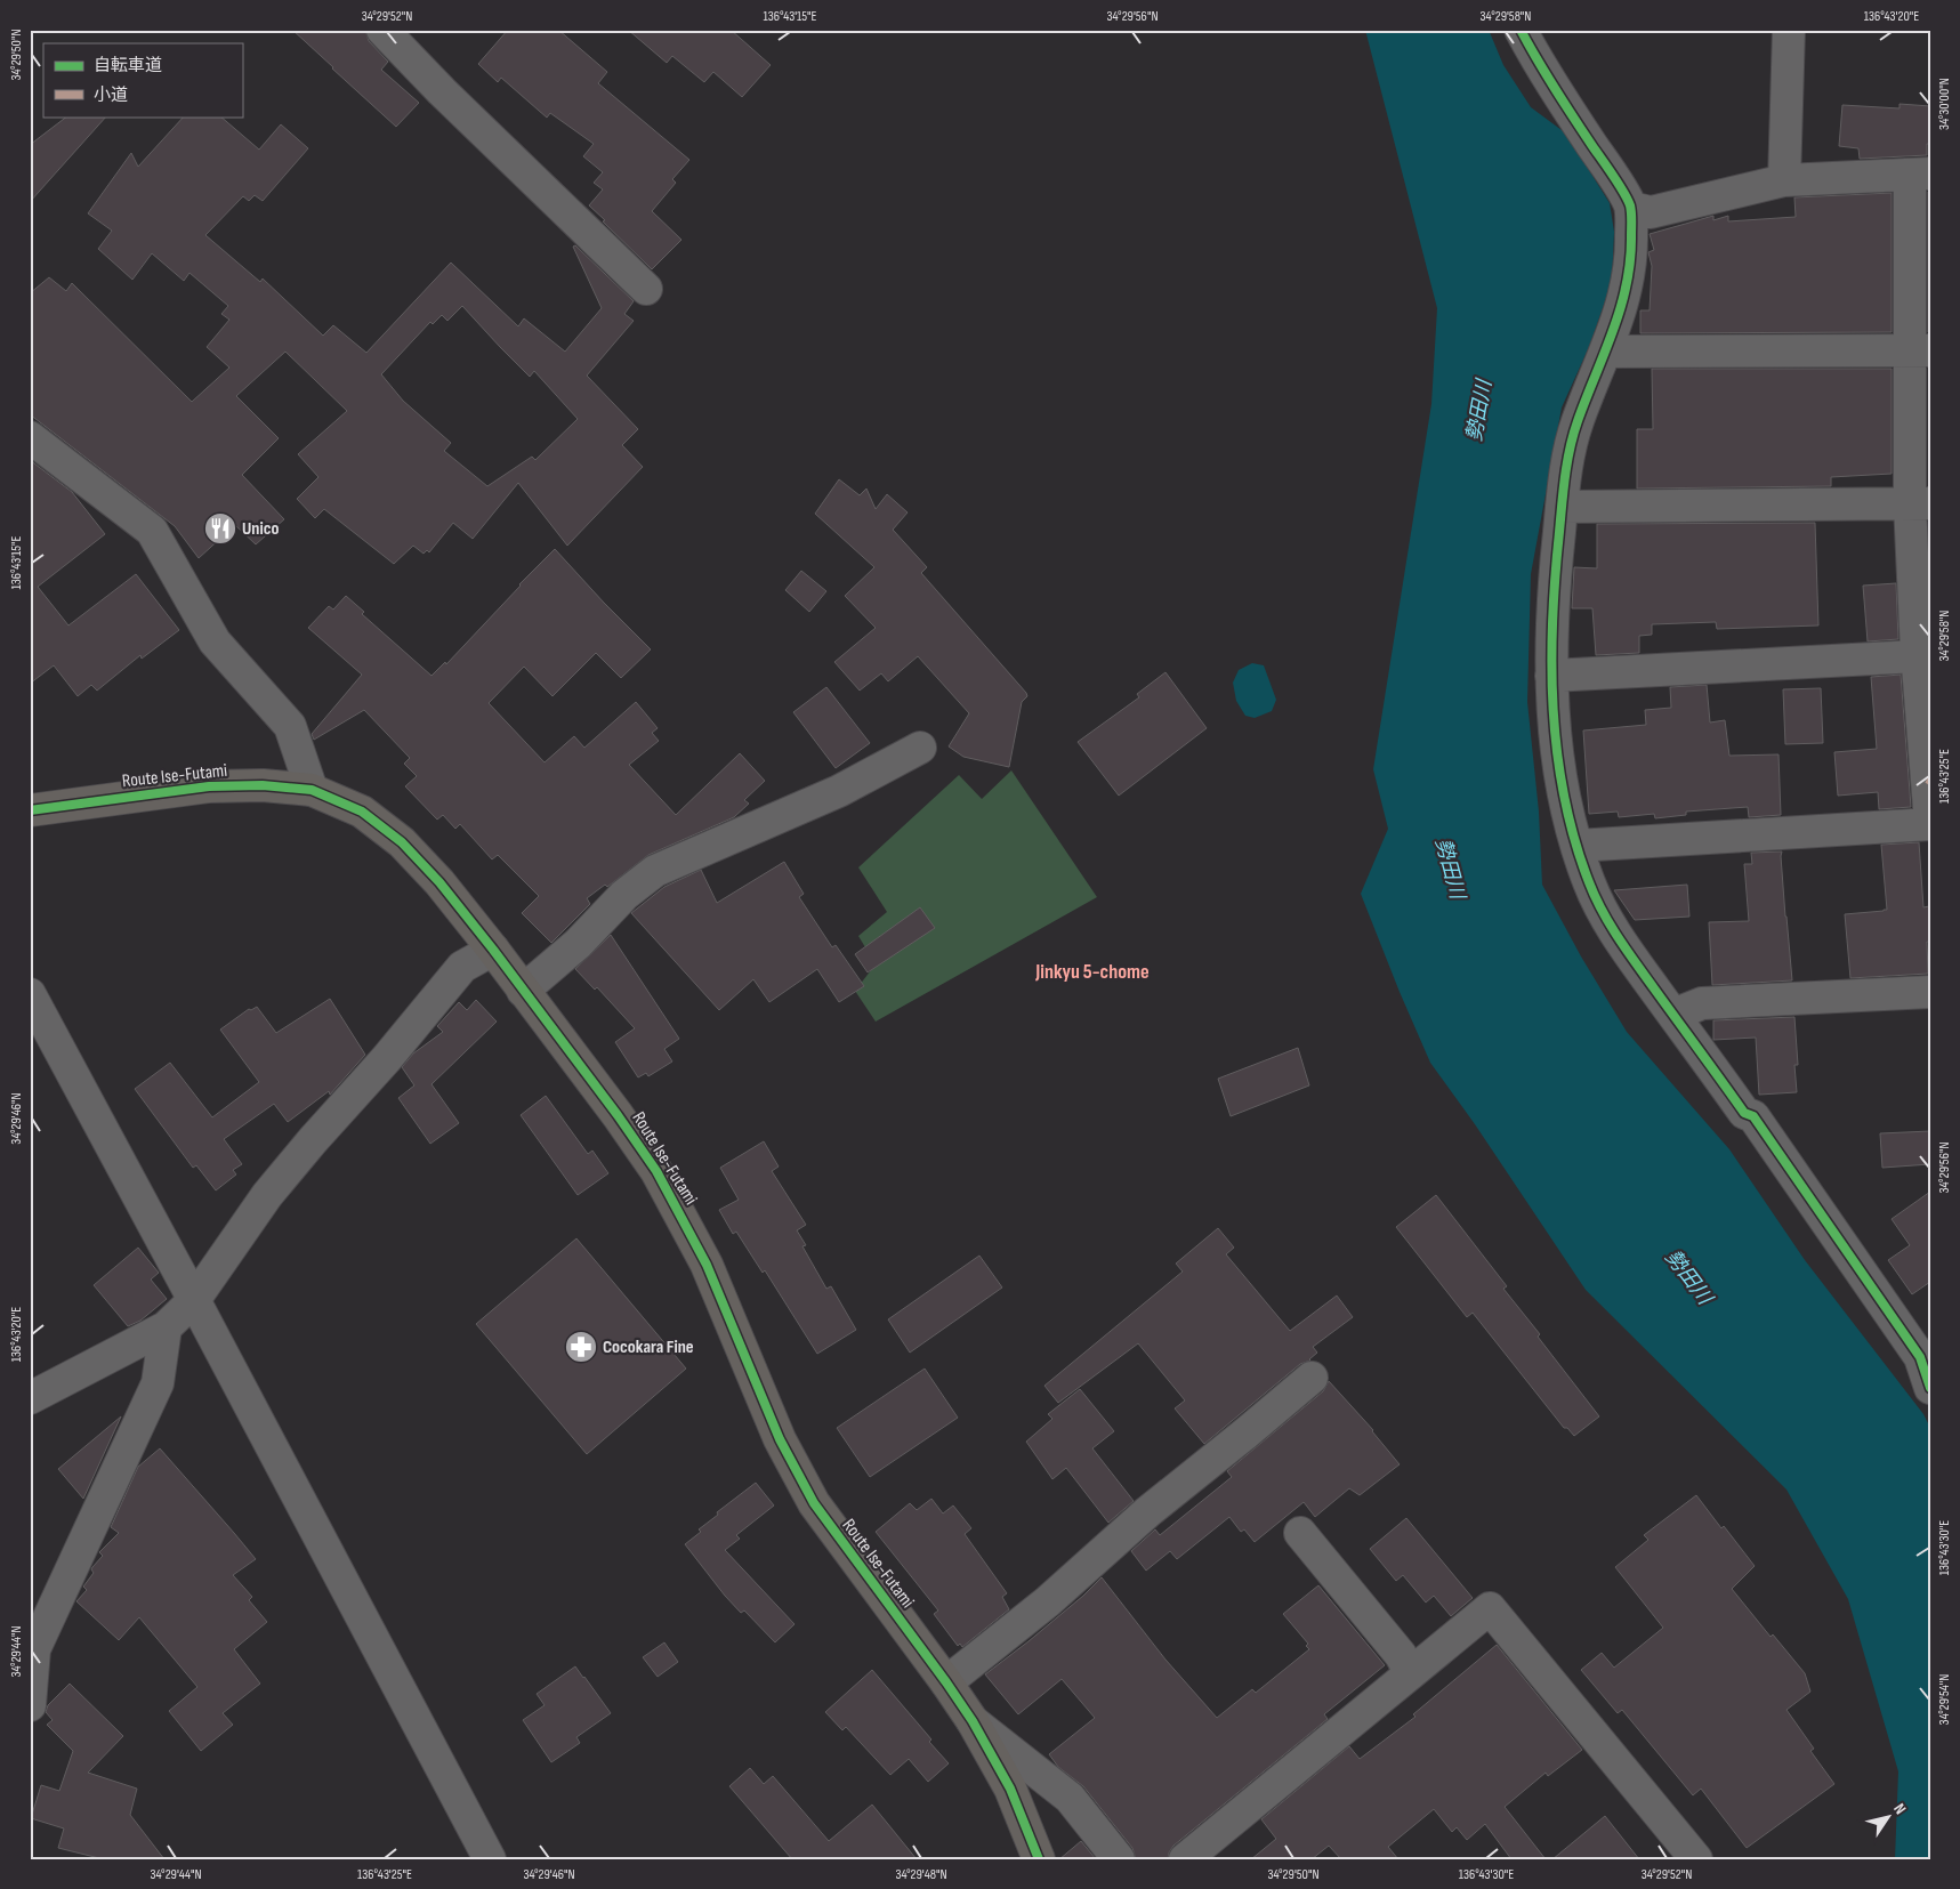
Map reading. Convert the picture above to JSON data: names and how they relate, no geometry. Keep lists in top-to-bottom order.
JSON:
{
  "streets": {
    "main road": ["Route Ise-Futami"]
  },
  "districts": ["Jinkyu 5-chome"],
  "water": ["勢田川"],
  "places": {
    "restaurant": ["Unico"],
    "pharmacy": ["Cocokara Fine"]
  },
  "legend": ["自転車道", "小道"],
  "north": "top right",
  "coordinates": [
    "34°29'52\"N",
    "136°43'15\"E",
    "34°29'56\"N",
    "34°29'58\"N",
    "136°43'20\"E",
    "34°29'50\"N",
    "34°30'00\"N",
    "136°43'25\"E",
    "34°29'46\"N",
    "136°43'30\"E",
    "34°29'44\"N",
    "34°29'54\"N",
    "34°29'48\"N"
  ]
}
